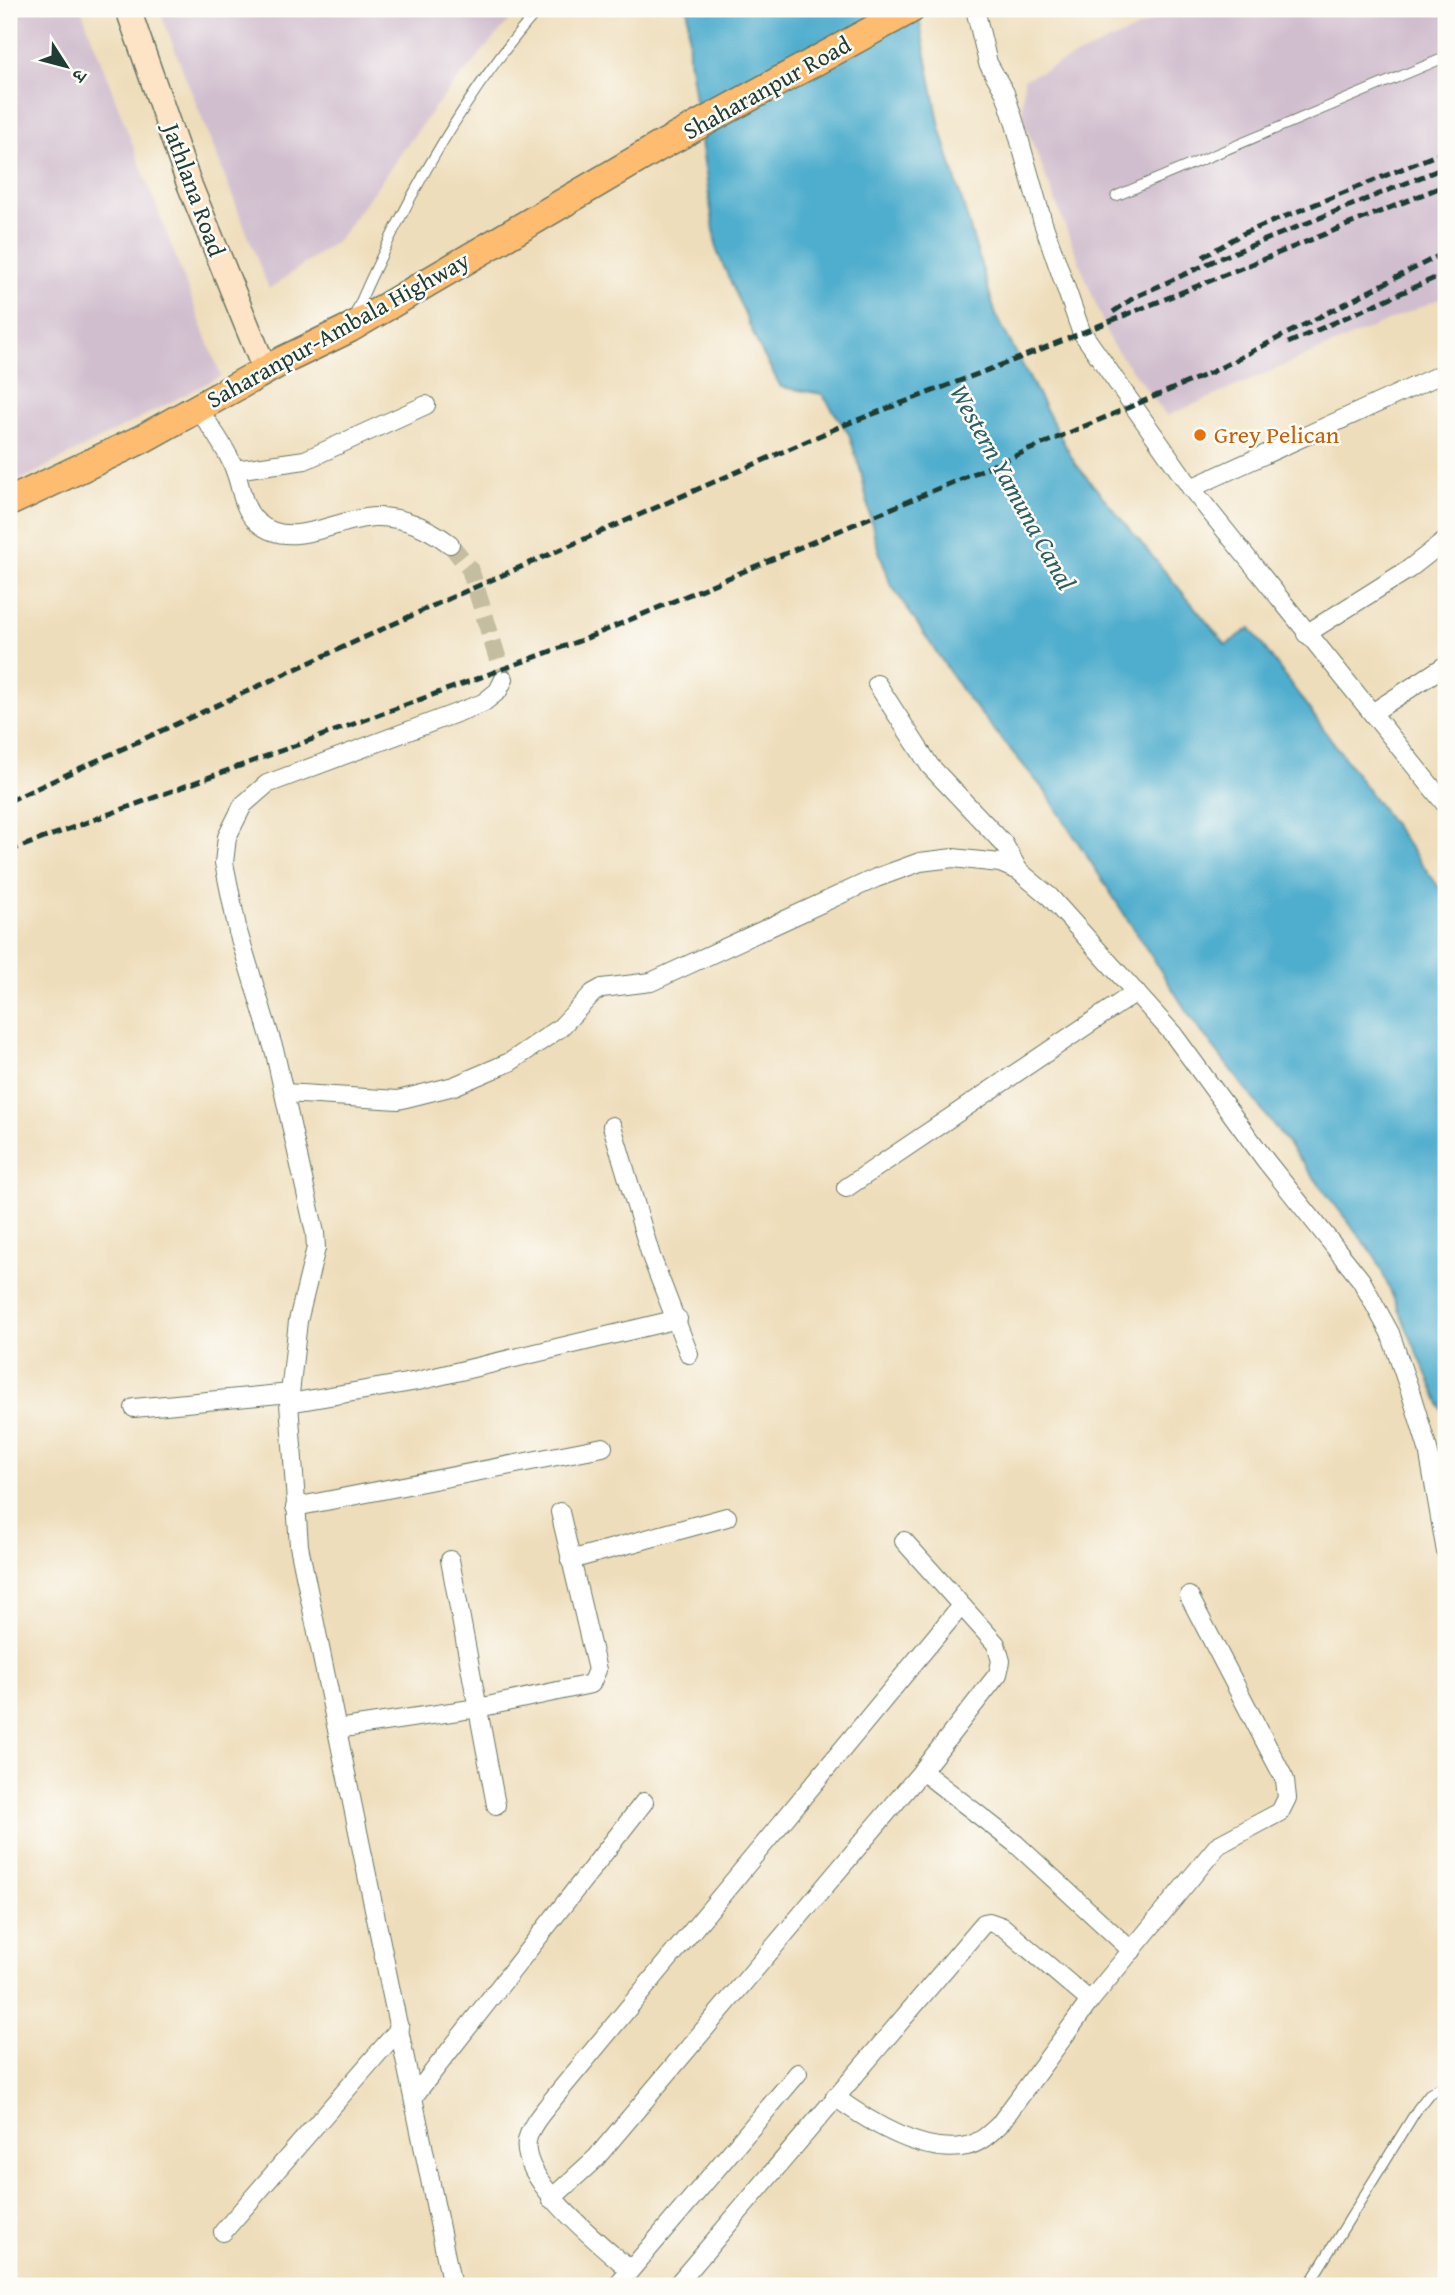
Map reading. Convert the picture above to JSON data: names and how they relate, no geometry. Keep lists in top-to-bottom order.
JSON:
{
  "streets": {
    "main road": ["Shaharanpur Road", "Saharanpur-Ambala Highway"],
    "street": ["Jathlana Road"]
  },
  "crossings": [
    ["Shaharanpur Road", "Saharanpur-Ambala Highway"],
    ["Jathlana Road", "Saharanpur-Ambala Highway"]
  ],
  "water": ["Western Yamuna Canal"],
  "places": ["Grey Pelican"],
  "north": "bottom right"
}
